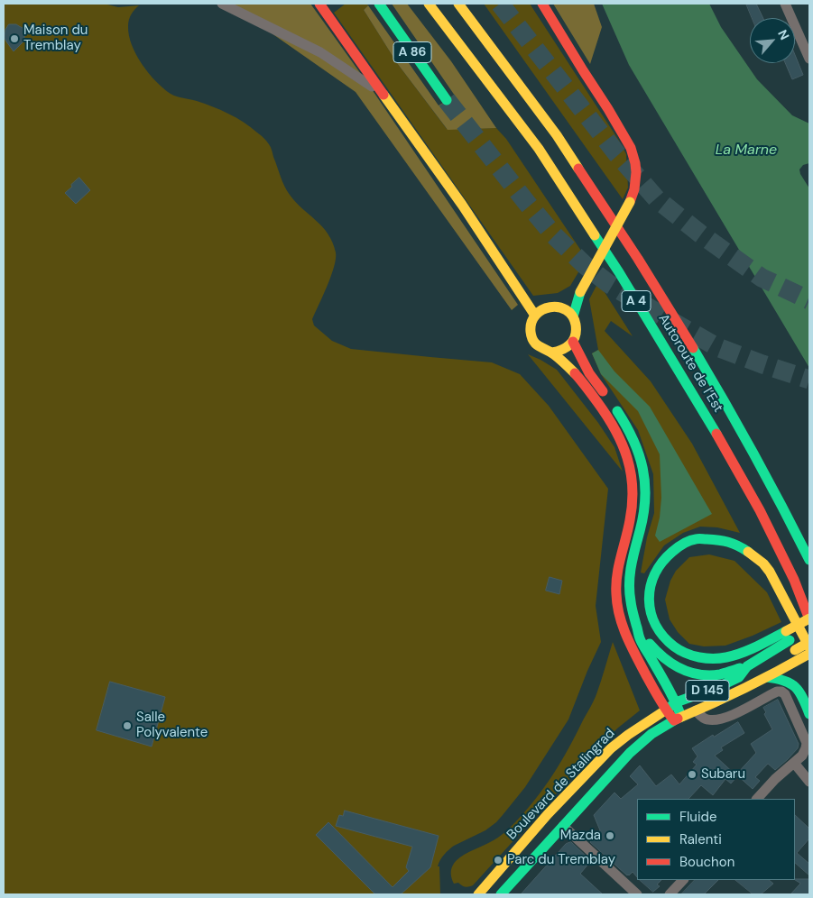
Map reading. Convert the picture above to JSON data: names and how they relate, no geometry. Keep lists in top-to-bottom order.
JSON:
{
  "streets": {
    "main road": [
      "A 86",
      "A 4",
      "Autoroute de l’Est",
      "D 145",
      "Boulevard de Stalingrad"
    ]
  },
  "crossings": [
    ["D 145", "Boulevard de Stalingrad"]
  ],
  "water": ["La Marne"],
  "places": [
    "Maison du Tremblay",
    "Salle Polyvalente",
    "Subaru",
    "Mazda",
    "Parc du Tremblay"
  ],
  "legend": ["Fluide", "Ralenti", "Bouchon"],
  "north": "top right"
}
